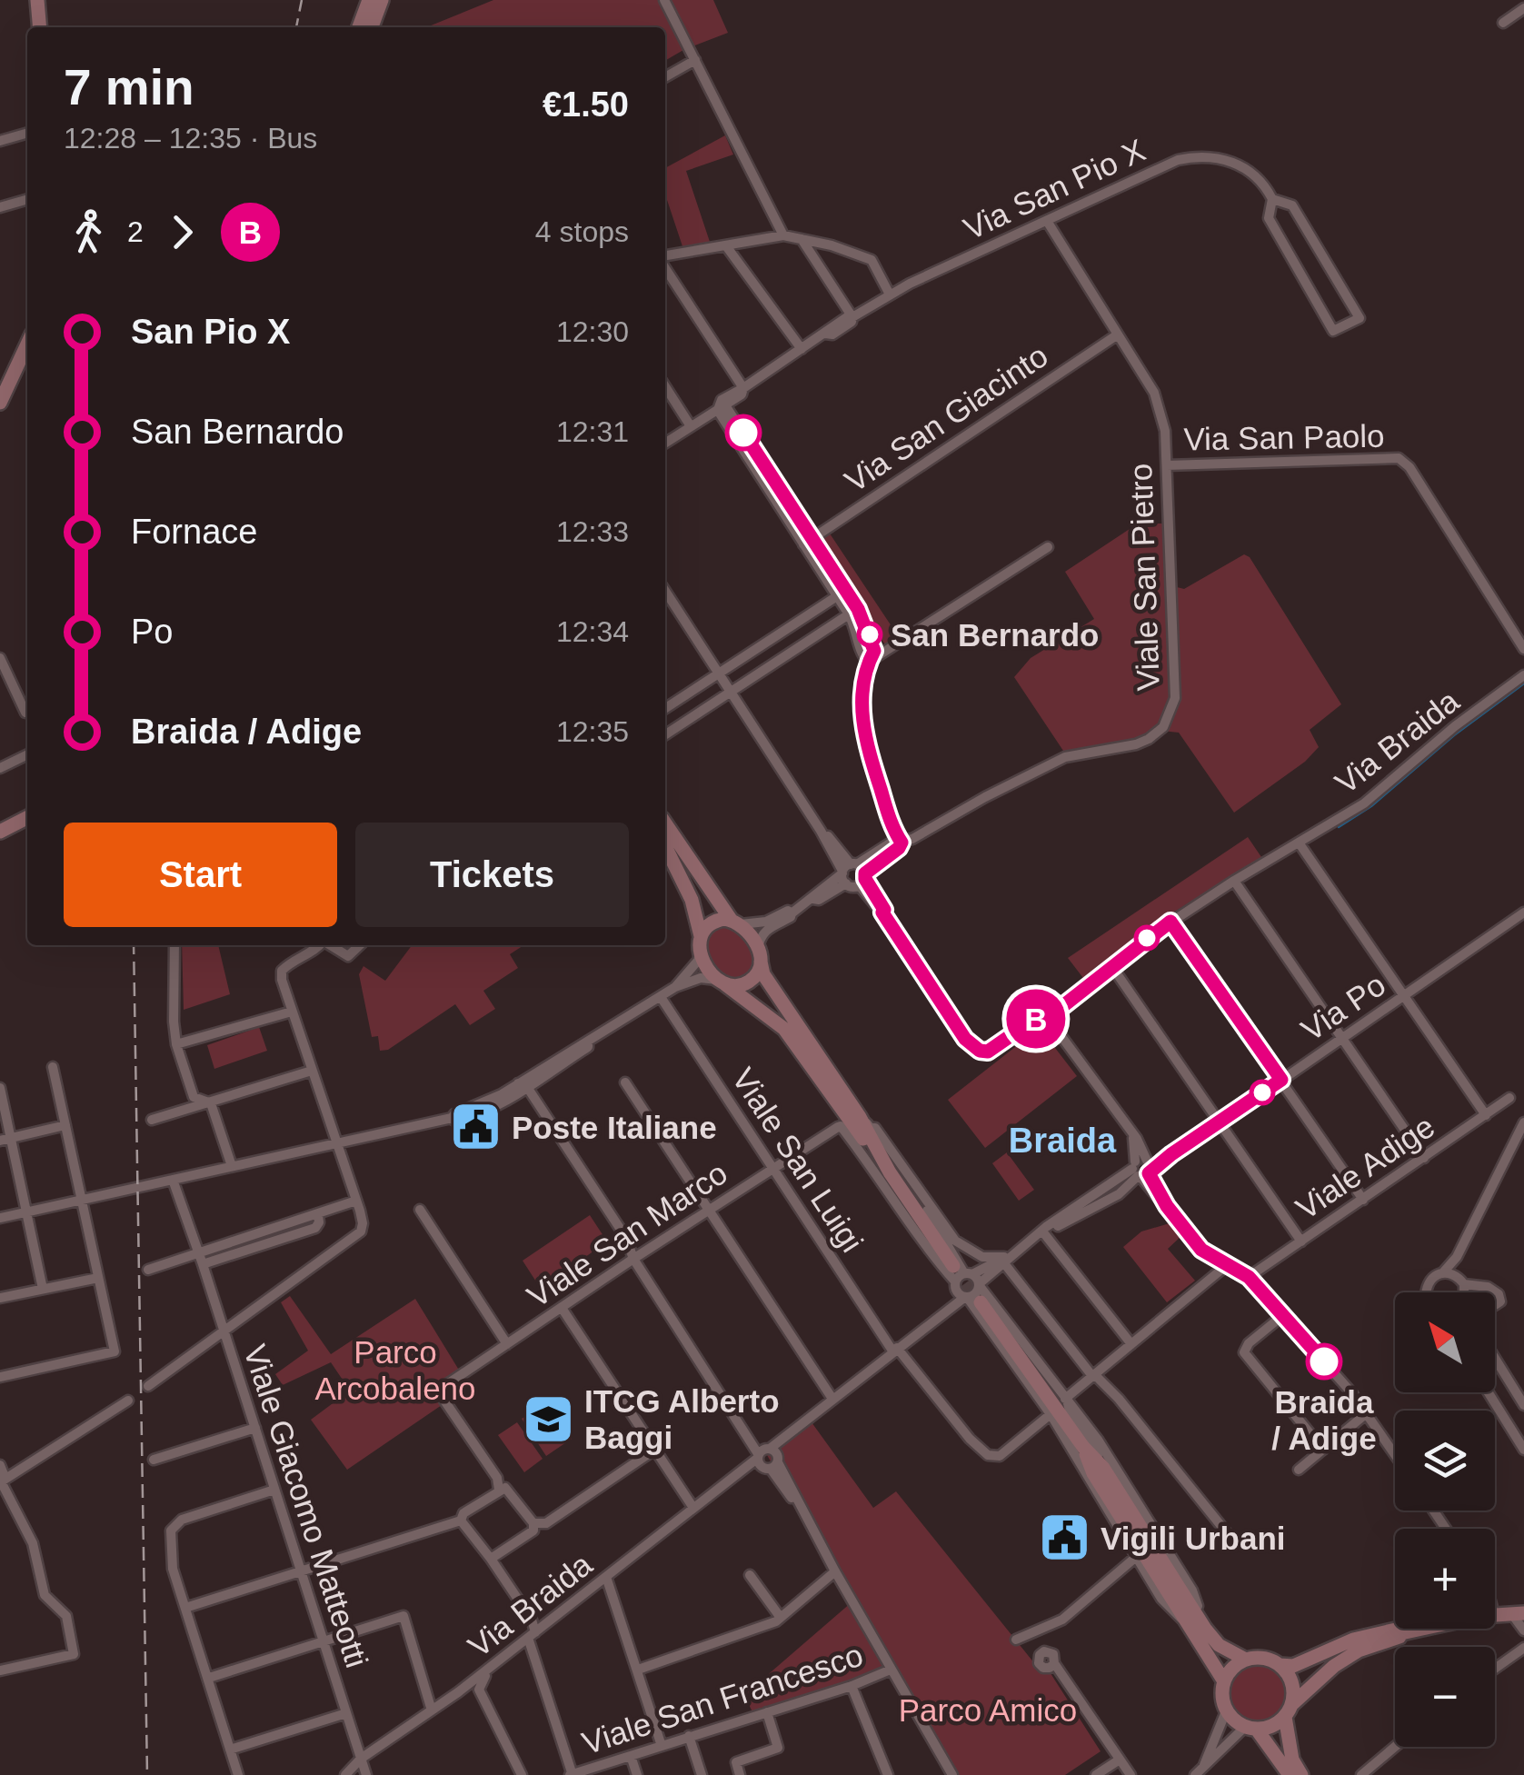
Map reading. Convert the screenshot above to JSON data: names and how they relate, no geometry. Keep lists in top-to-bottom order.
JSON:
{
  "streets": {
    "street": [
      "Via San Pio X",
      "Via San Giacinto",
      "Via San Paolo",
      "Viale San Pietro",
      "Via Braida",
      "Via Po",
      "Viale San Luigi",
      "Viale Adige",
      "Viale San Marco",
      "Viale Giacomo Matteotti",
      "Viale San Francesco"
    ]
  },
  "crossings": [
    ["Via San Pio X", "Viale San Pietro"],
    ["Via San Giacinto", "Viale San Pietro"],
    ["Via San Paolo", "Viale San Pietro"],
    ["Viale San Pietro", "Via Braida"],
    ["Via Braida", "Via Po"],
    ["Via Braida", "Viale San Luigi"],
    ["Via Braida", "Viale Giacomo Matteotti"],
    ["Viale San Luigi", "Viale San Marco"]
  ],
  "districts": ["Braida"],
  "parks": ["Parco Arcobaleno", "Parco Amico"],
  "places": {
    "other": ["San Bernardo", "Braida / Adige"],
    "public building": ["Poste Italiane", "Vigili Urbani"],
    "school or university": ["ITCG Alberto Baggi"]
  },
  "lines": ["bus line B"],
  "north": "top left",
  "page": {
    "on_map": "B",
    "heading": ["7 min", "12:28 – 12:35 · Bus", "€1.50"],
    "legs": ["2", "B", "4 stops"],
    "list": [
      {
        "name": "San Pio X",
        "value": "12:30"
      },
      {
        "name": "San Bernardo",
        "value": "12:31"
      },
      {
        "name": "Fornace",
        "value": "12:33"
      },
      {
        "name": "Po",
        "value": "12:34"
      },
      {
        "name": "Braida / Adige",
        "value": "12:35"
      }
    ],
    "buttons": ["Start", "Tickets"],
    "map_buttons": ["+", "−"]
  }
}
